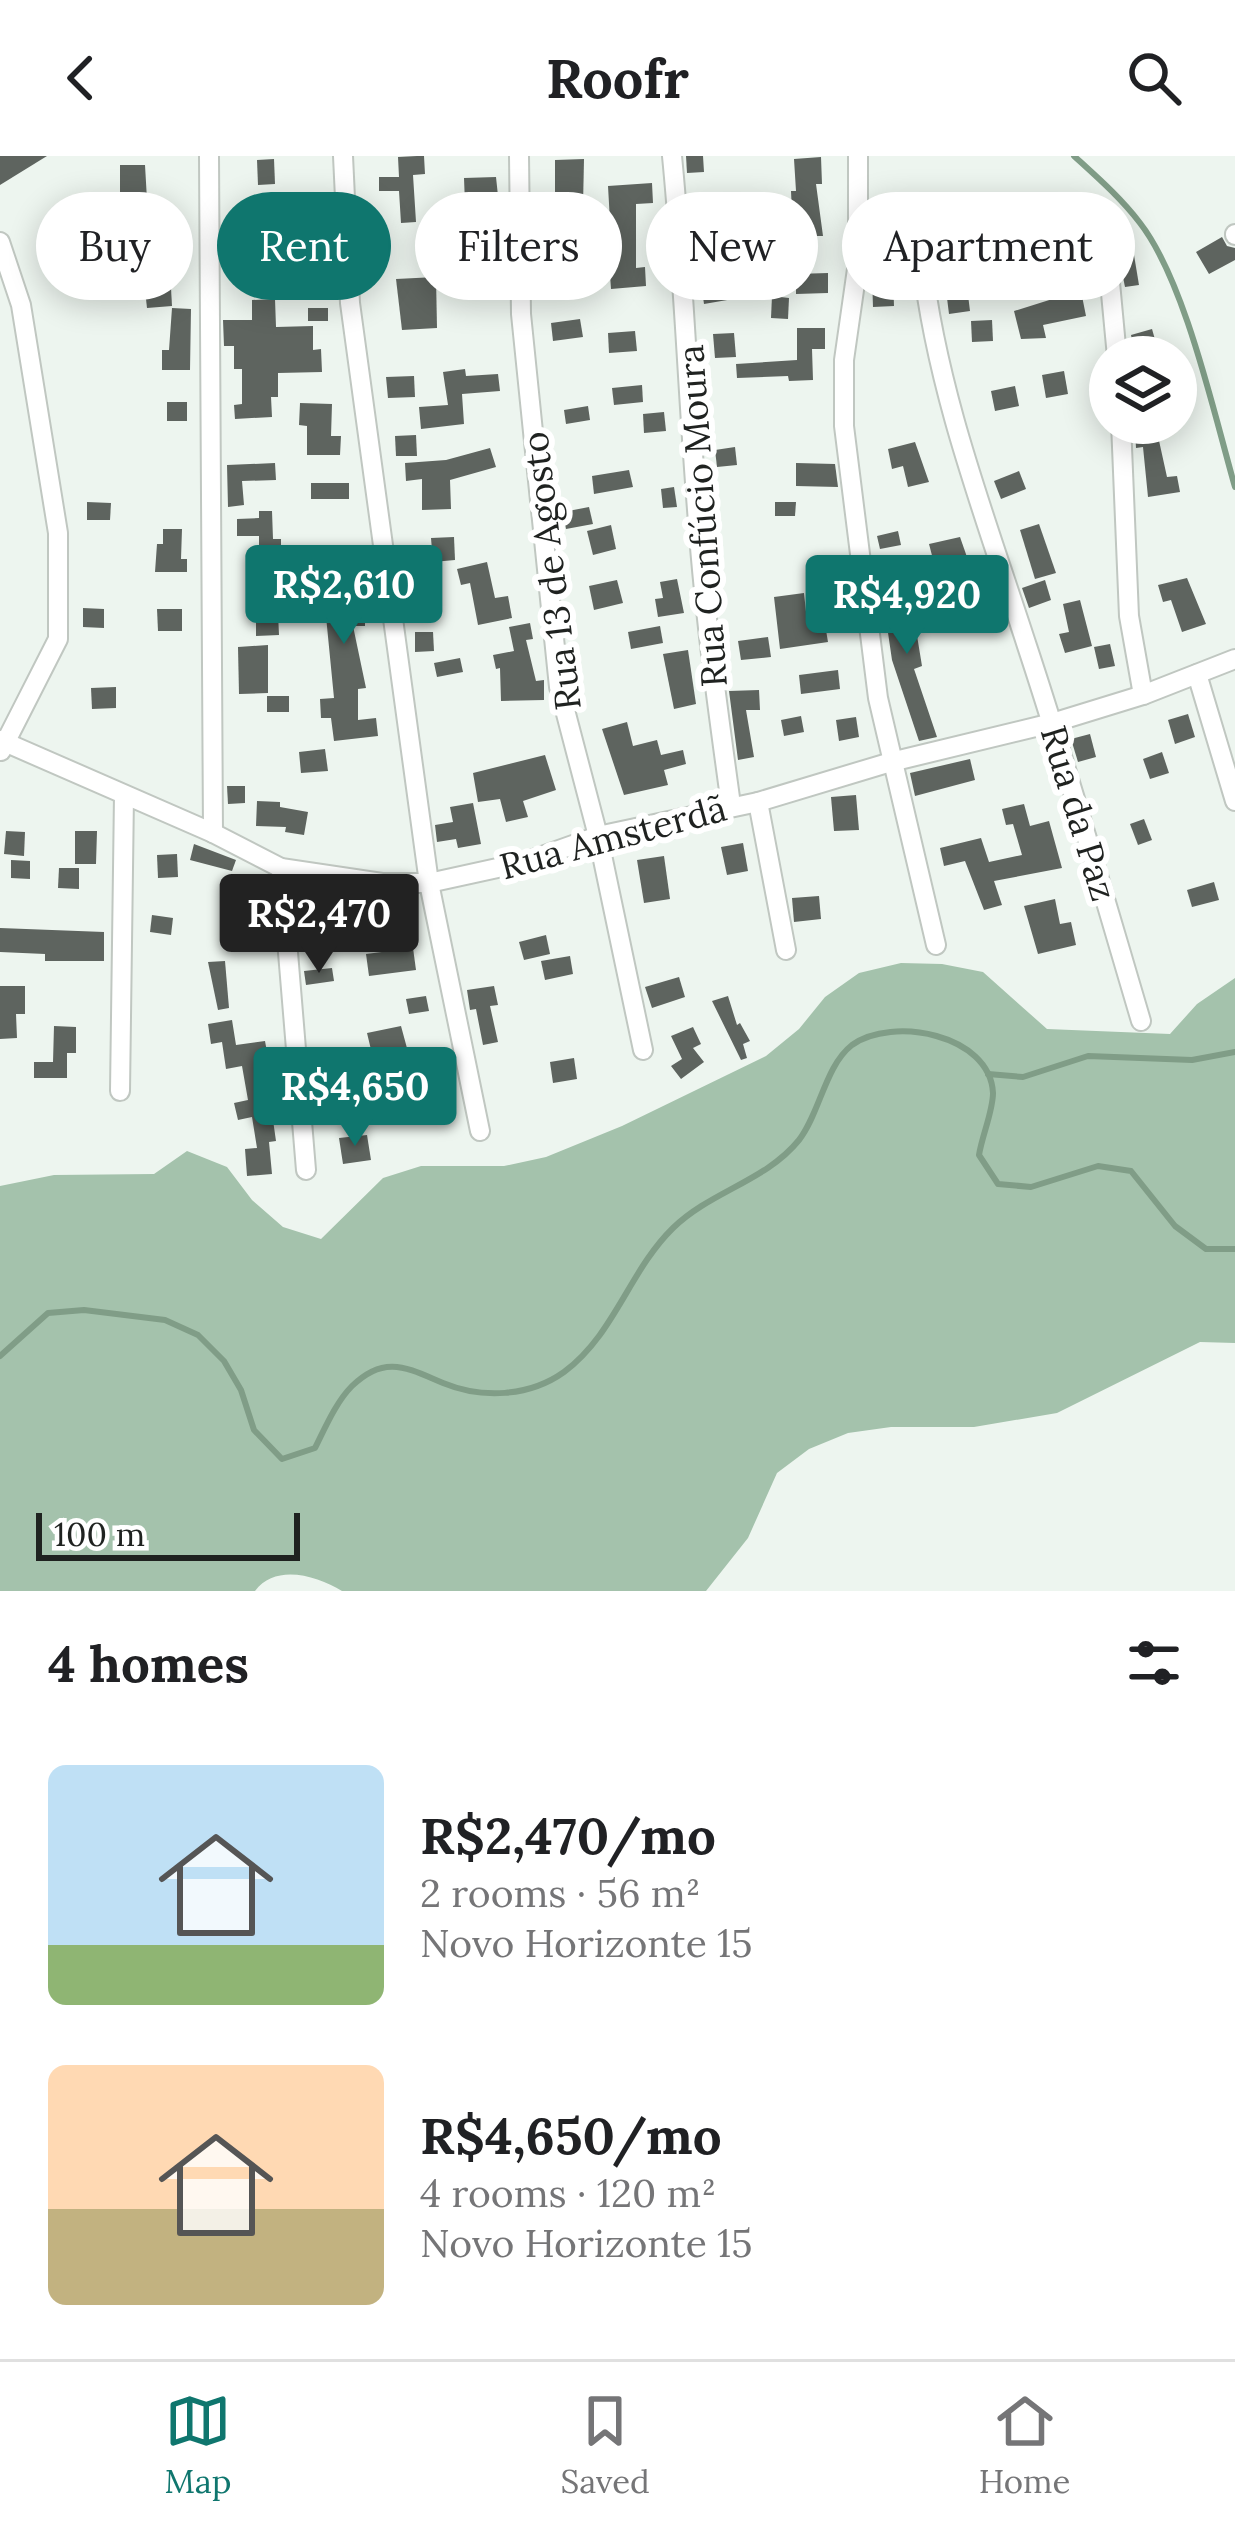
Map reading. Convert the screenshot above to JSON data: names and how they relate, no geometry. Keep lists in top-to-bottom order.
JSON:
{
  "streets": {
    "street": [
      "Rua Confúcio Moura",
      "Rua 13 de Agosto",
      "Rua da Paz",
      "Rua Amsterdã"
    ]
  },
  "crossings": [
    ["Rua Confúcio Moura", "Rua Amsterdã"],
    ["Rua 13 de Agosto", "Rua Amsterdã"],
    ["Rua da Paz", "Rua Amsterdã"]
  ],
  "scale_bar": "100 m",
  "page": {
    "header": "Roofr",
    "chip": [
      "Buy",
      "Rent",
      "Filters",
      "New",
      "Apartment"
    ],
    "price": [
      "R$2,610",
      "R$4,920",
      "R$2,470",
      "R$4,650"
    ],
    "scale": "100 m",
    "heading": "4 homes",
    "list": [
      {
        "name": "R$2,470/mo",
        "note": "2 rooms · 56 m² · Novo Horizonte 15"
      },
      {
        "name": "R$4,650/mo",
        "note": "4 rooms · 120 m² · Novo Horizonte 15"
      }
    ],
    "tabs": ["Map", "Saved", "Home"]
  }
}
